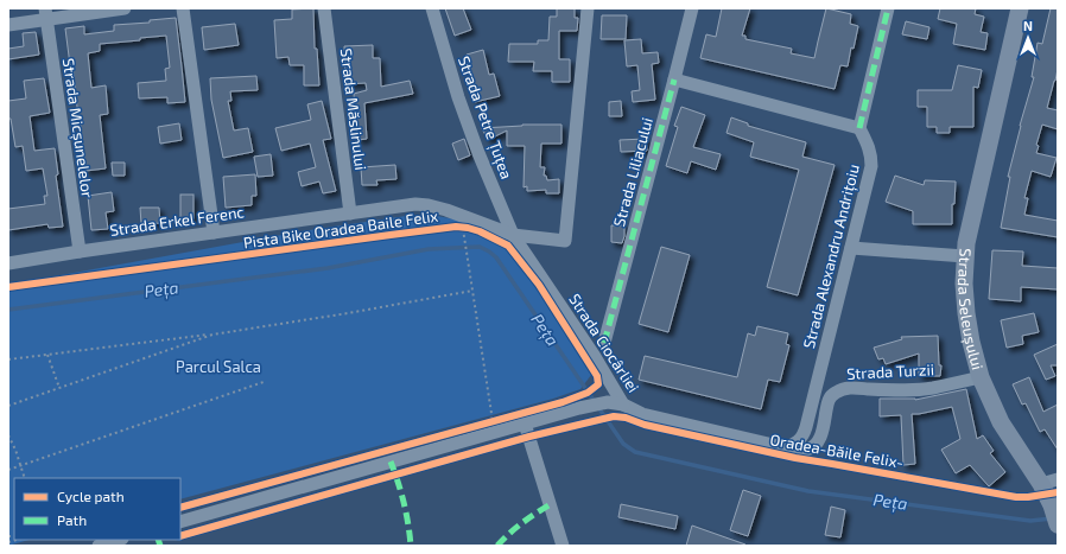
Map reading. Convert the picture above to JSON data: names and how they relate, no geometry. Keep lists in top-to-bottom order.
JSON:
{
  "streets": {
    "main road": ["Strada Seleușului"],
    "street": [
      "Strada Măslinului",
      "Strada Petre Țuțea",
      "Strada Micșunelelor",
      "Strada Liliacului",
      "Strada Erkel Ferenc",
      "Strada Alexandru Andrițoiu",
      "Strada Ciocârliei",
      "Strada Turzii"
    ],
    "cycle path": ["Pista Bike Oradea Baile Felix", "Oradea-Băile Felix-"]
  },
  "crossings": [
    ["Strada Măslinului", "Strada Erkel Ferenc"],
    ["Strada Petre Țuțea", "Strada Erkel Ferenc"],
    ["Strada Petre Țuțea", "Strada Ciocârliei"],
    ["Strada Micșunelelor", "Strada Erkel Ferenc"],
    ["Strada Alexandru Andrițoiu", "Strada Ciocârliei"],
    ["Strada Alexandru Andrițoiu", "Strada Turzii"],
    ["Strada Seleușului", "Strada Turzii"],
    ["Strada Ciocârliei", "Strada Turzii"]
  ],
  "water": ["Peța"],
  "parks": ["Parcul Salca"],
  "legend": ["Cycle path", "Path"],
  "north": "top"
}
